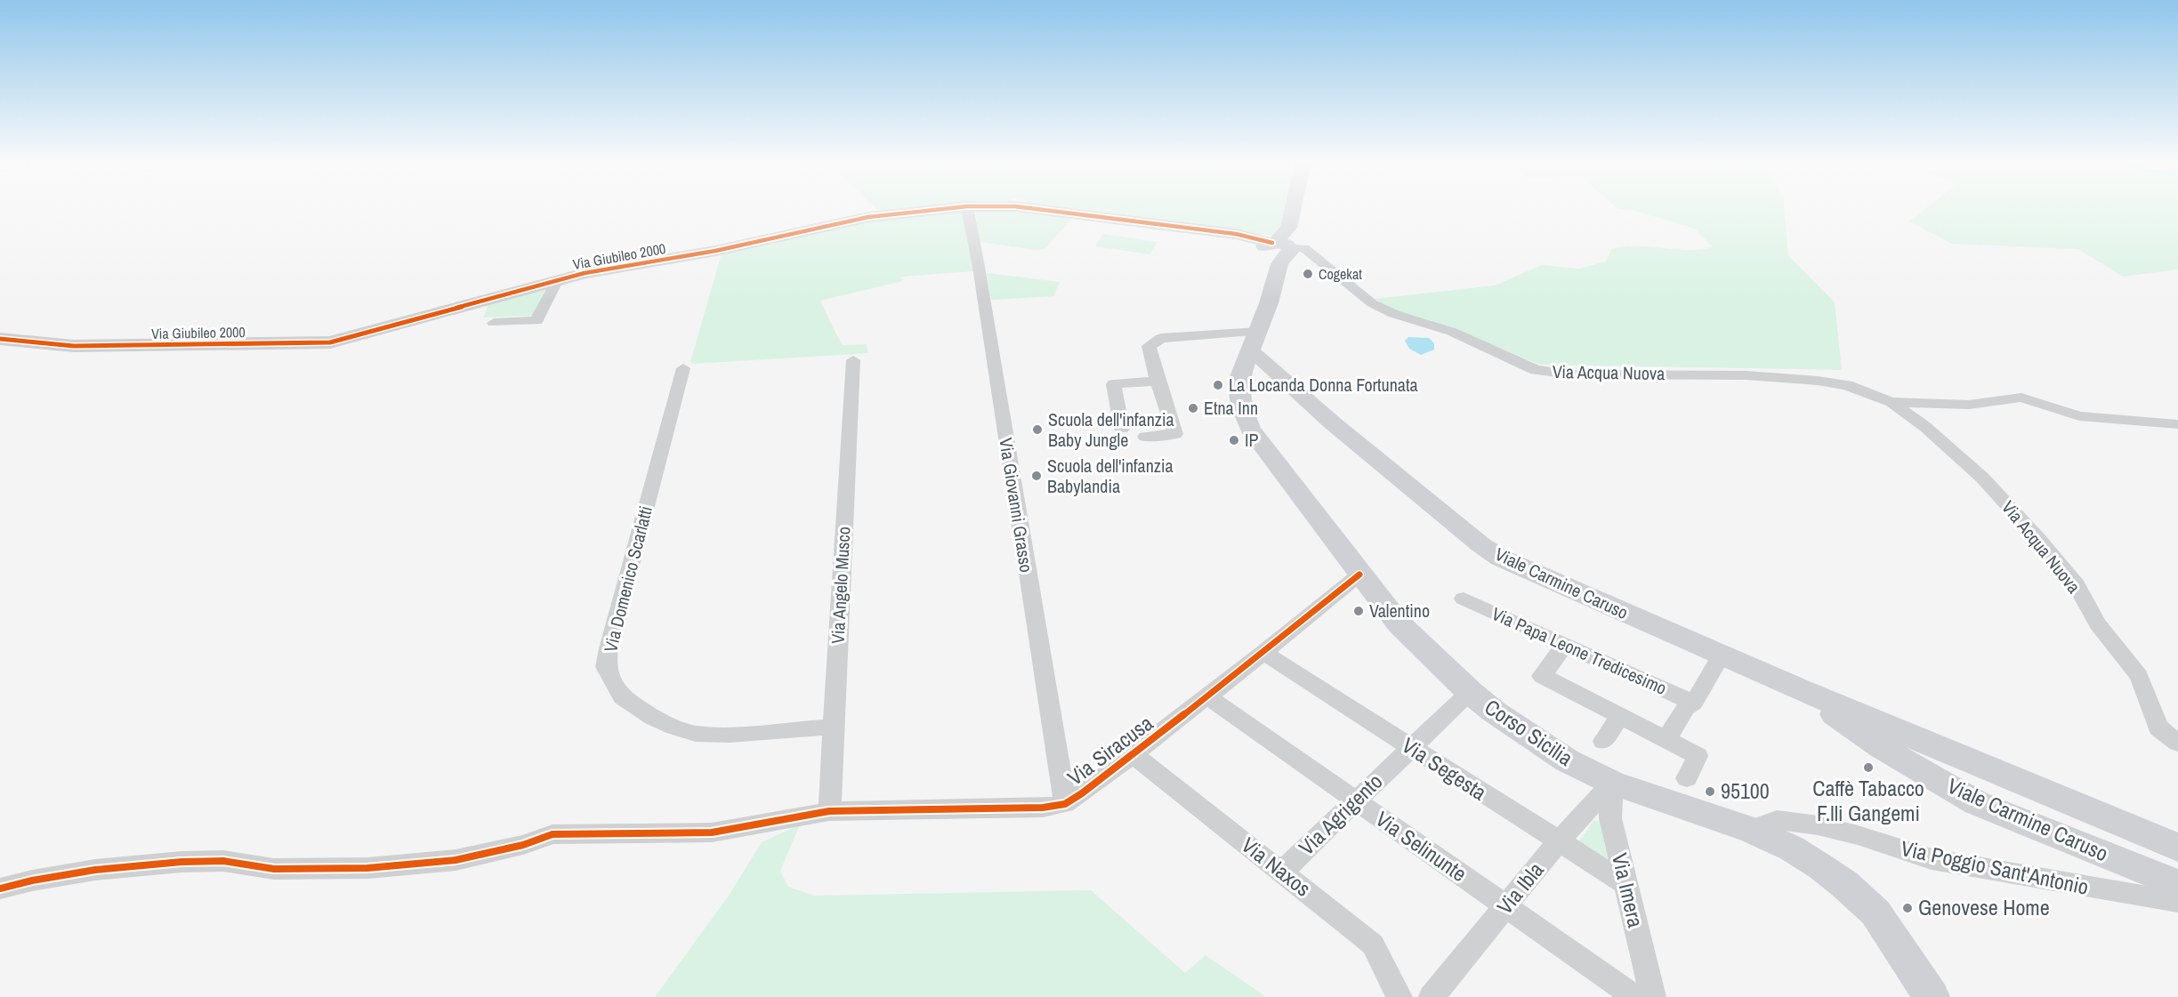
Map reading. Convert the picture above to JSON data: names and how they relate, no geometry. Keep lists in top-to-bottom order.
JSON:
{
  "streets": {
    "street": [
      "Via Giubileo 2000",
      "Via Acqua Nuova",
      "Via Giovanni Grasso",
      "Via Domenico Scarlatti",
      "Viale Carmine Caruso",
      "Via Angelo Musco",
      "Via Papa Leone Tredicesimo",
      "Corso Sicilia",
      "Via Siracusa",
      "Via Segesta",
      "Via Agrigento",
      "Via Selinunte",
      "Via Naxos",
      "Via Poggio Sant'Antonio",
      "Via Ibla",
      "Via Imera"
    ]
  },
  "crossings": [
    ["Via Giubileo 2000", "Via Acqua Nuova"],
    ["Via Giubileo 2000", "Corso Sicilia"],
    ["Via Acqua Nuova", "Corso Sicilia"],
    ["Via Giovanni Grasso", "Via Siracusa"],
    ["Via Domenico Scarlatti", "Via Angelo Musco"],
    ["Viale Carmine Caruso", "Corso Sicilia"],
    ["Via Angelo Musco", "Via Siracusa"],
    ["Corso Sicilia", "Via Siracusa"],
    ["Corso Sicilia", "Via Agrigento"],
    ["Corso Sicilia", "Via Poggio Sant'Antonio"],
    ["Corso Sicilia", "Via Ibla"],
    ["Corso Sicilia", "Via Imera"],
    ["Via Siracusa", "Via Segesta"],
    ["Via Siracusa", "Via Selinunte"],
    ["Via Siracusa", "Via Naxos"],
    ["Via Segesta", "Via Agrigento"],
    ["Via Segesta", "Via Ibla"],
    ["Via Segesta", "Via Imera"],
    ["Via Agrigento", "Via Selinunte"],
    ["Via Agrigento", "Via Naxos"],
    ["Via Selinunte", "Via Ibla"],
    ["Via Ibla", "Via Imera"]
  ],
  "places": [
    "Cogekat",
    "La Locanda Donna Fortunata",
    "Etna Inn",
    "Scuola dell'infanzia Baby Jungle",
    "IP",
    "Scuola dell'infanzia Babylandia",
    "Valentino",
    "Caffè Tabacco F.lli Gangemi",
    "95100",
    "Genovese Home"
  ]
}
